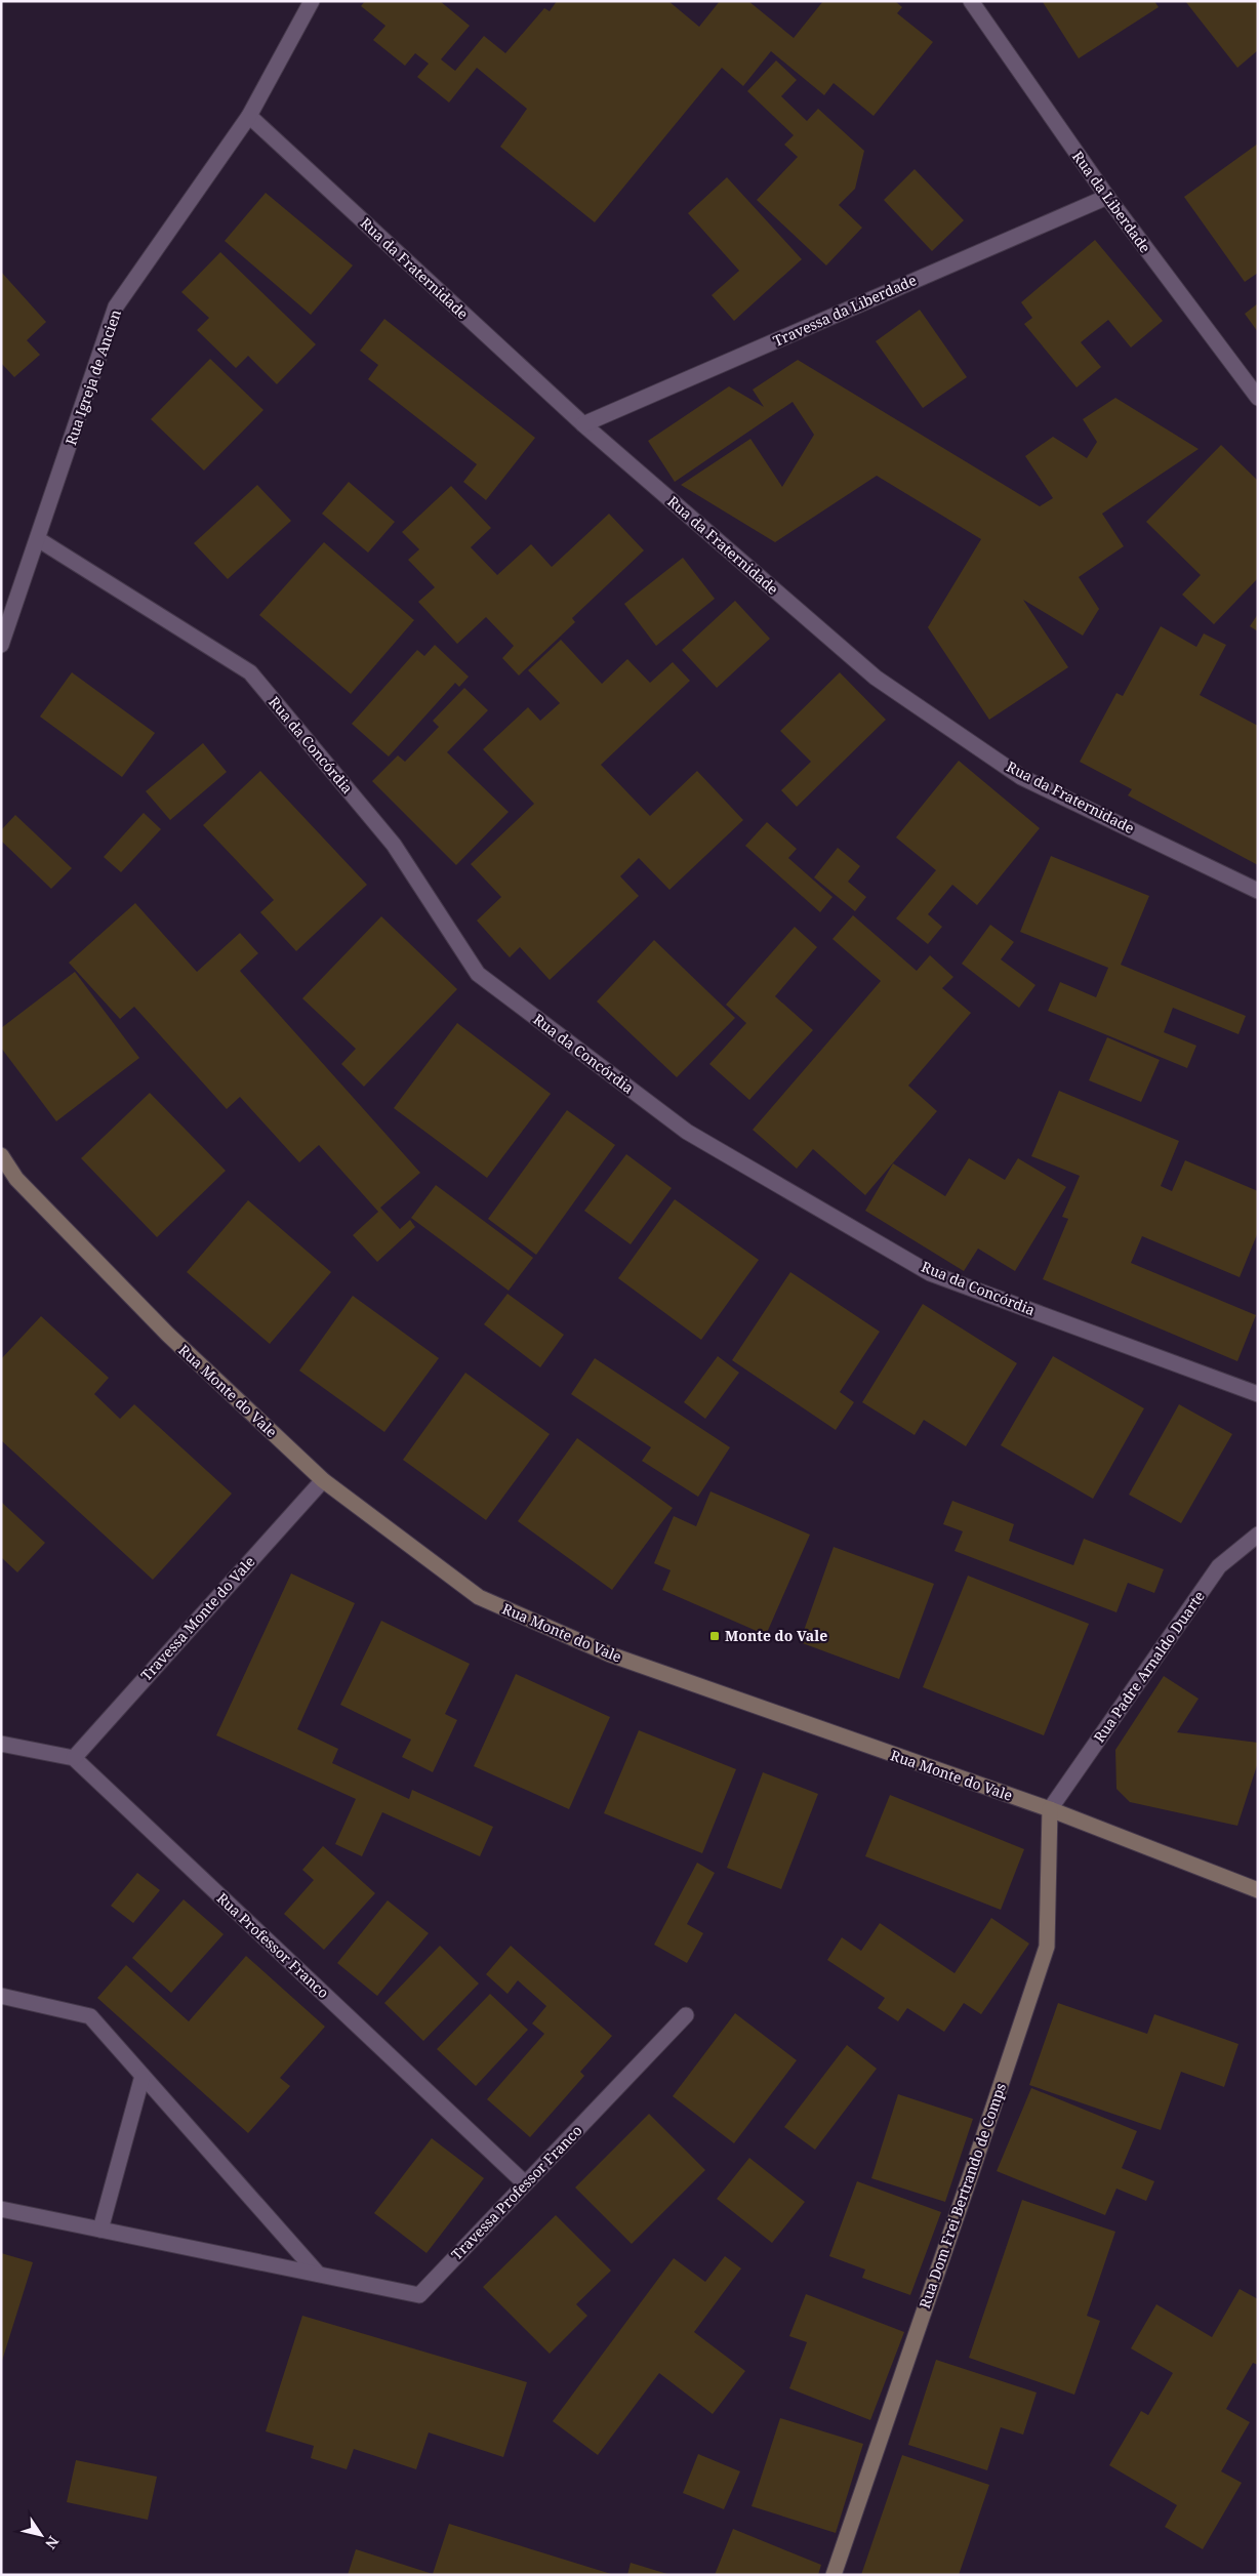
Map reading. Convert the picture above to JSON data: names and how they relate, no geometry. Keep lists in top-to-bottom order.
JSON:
{
  "streets": {
    "street": [
      "Rua da Liberdade",
      "Rua da Fraternidade",
      "Travessa da Liberdade",
      "Rua Igreja de Ancien",
      "Rua da Concórdia",
      "Rua Monte do Vale",
      "Travessa Monte do Vale",
      "Rua Padre Arnaldo Duarte",
      "Rua Professor Franco",
      "Travessa Professor Franco",
      "Rua Dom Frei Bertrando de Comps"
    ]
  },
  "crossings": [
    ["Rua da Liberdade", "Travessa da Liberdade"],
    ["Rua da Fraternidade", "Travessa da Liberdade"],
    ["Rua da Fraternidade", "Rua Igreja de Ancien"],
    ["Rua Igreja de Ancien", "Rua da Concórdia"],
    ["Rua Monte do Vale", "Travessa Monte do Vale"],
    ["Rua Monte do Vale", "Rua Padre Arnaldo Duarte"],
    ["Rua Monte do Vale", "Rua Dom Frei Bertrando de Comps"],
    ["Travessa Monte do Vale", "Rua Professor Franco"],
    ["Rua Padre Arnaldo Duarte", "Rua Dom Frei Bertrando de Comps"],
    ["Rua Professor Franco", "Travessa Professor Franco"]
  ],
  "places": {
    "transit": ["Monte do Vale"]
  },
  "north": "bottom right"
}
